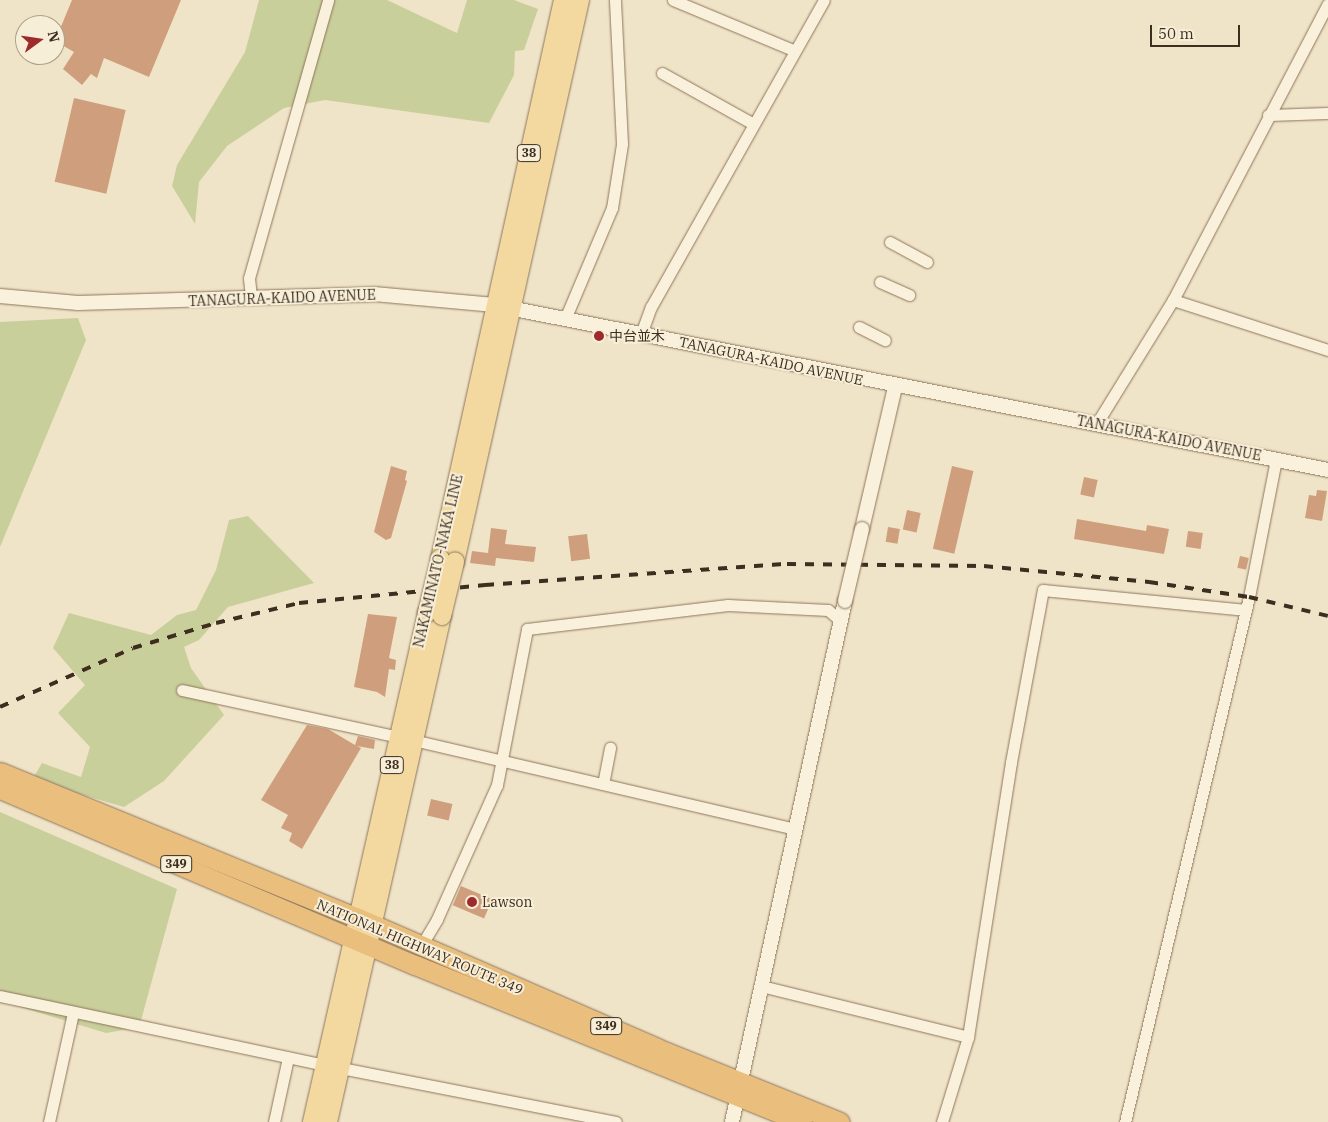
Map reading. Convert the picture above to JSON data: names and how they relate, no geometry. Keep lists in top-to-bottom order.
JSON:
{
  "streets": {
    "highway": ["349", "NATIONAL HIGHWAY ROUTE 349"],
    "main road": ["38", "NAKAMINATO-NAKA LINE"],
    "street": ["TANAGURA-KAIDO AVENUE"]
  },
  "crossings": [
    ["TANAGURA-KAIDO AVENUE", "NAKAMINATO-NAKA LINE"],
    ["NAKAMINATO-NAKA LINE", "NATIONAL HIGHWAY ROUTE 349"]
  ],
  "places": ["中台並木", "Lawson"],
  "scale_bar": "50 m",
  "north": "right"
}
